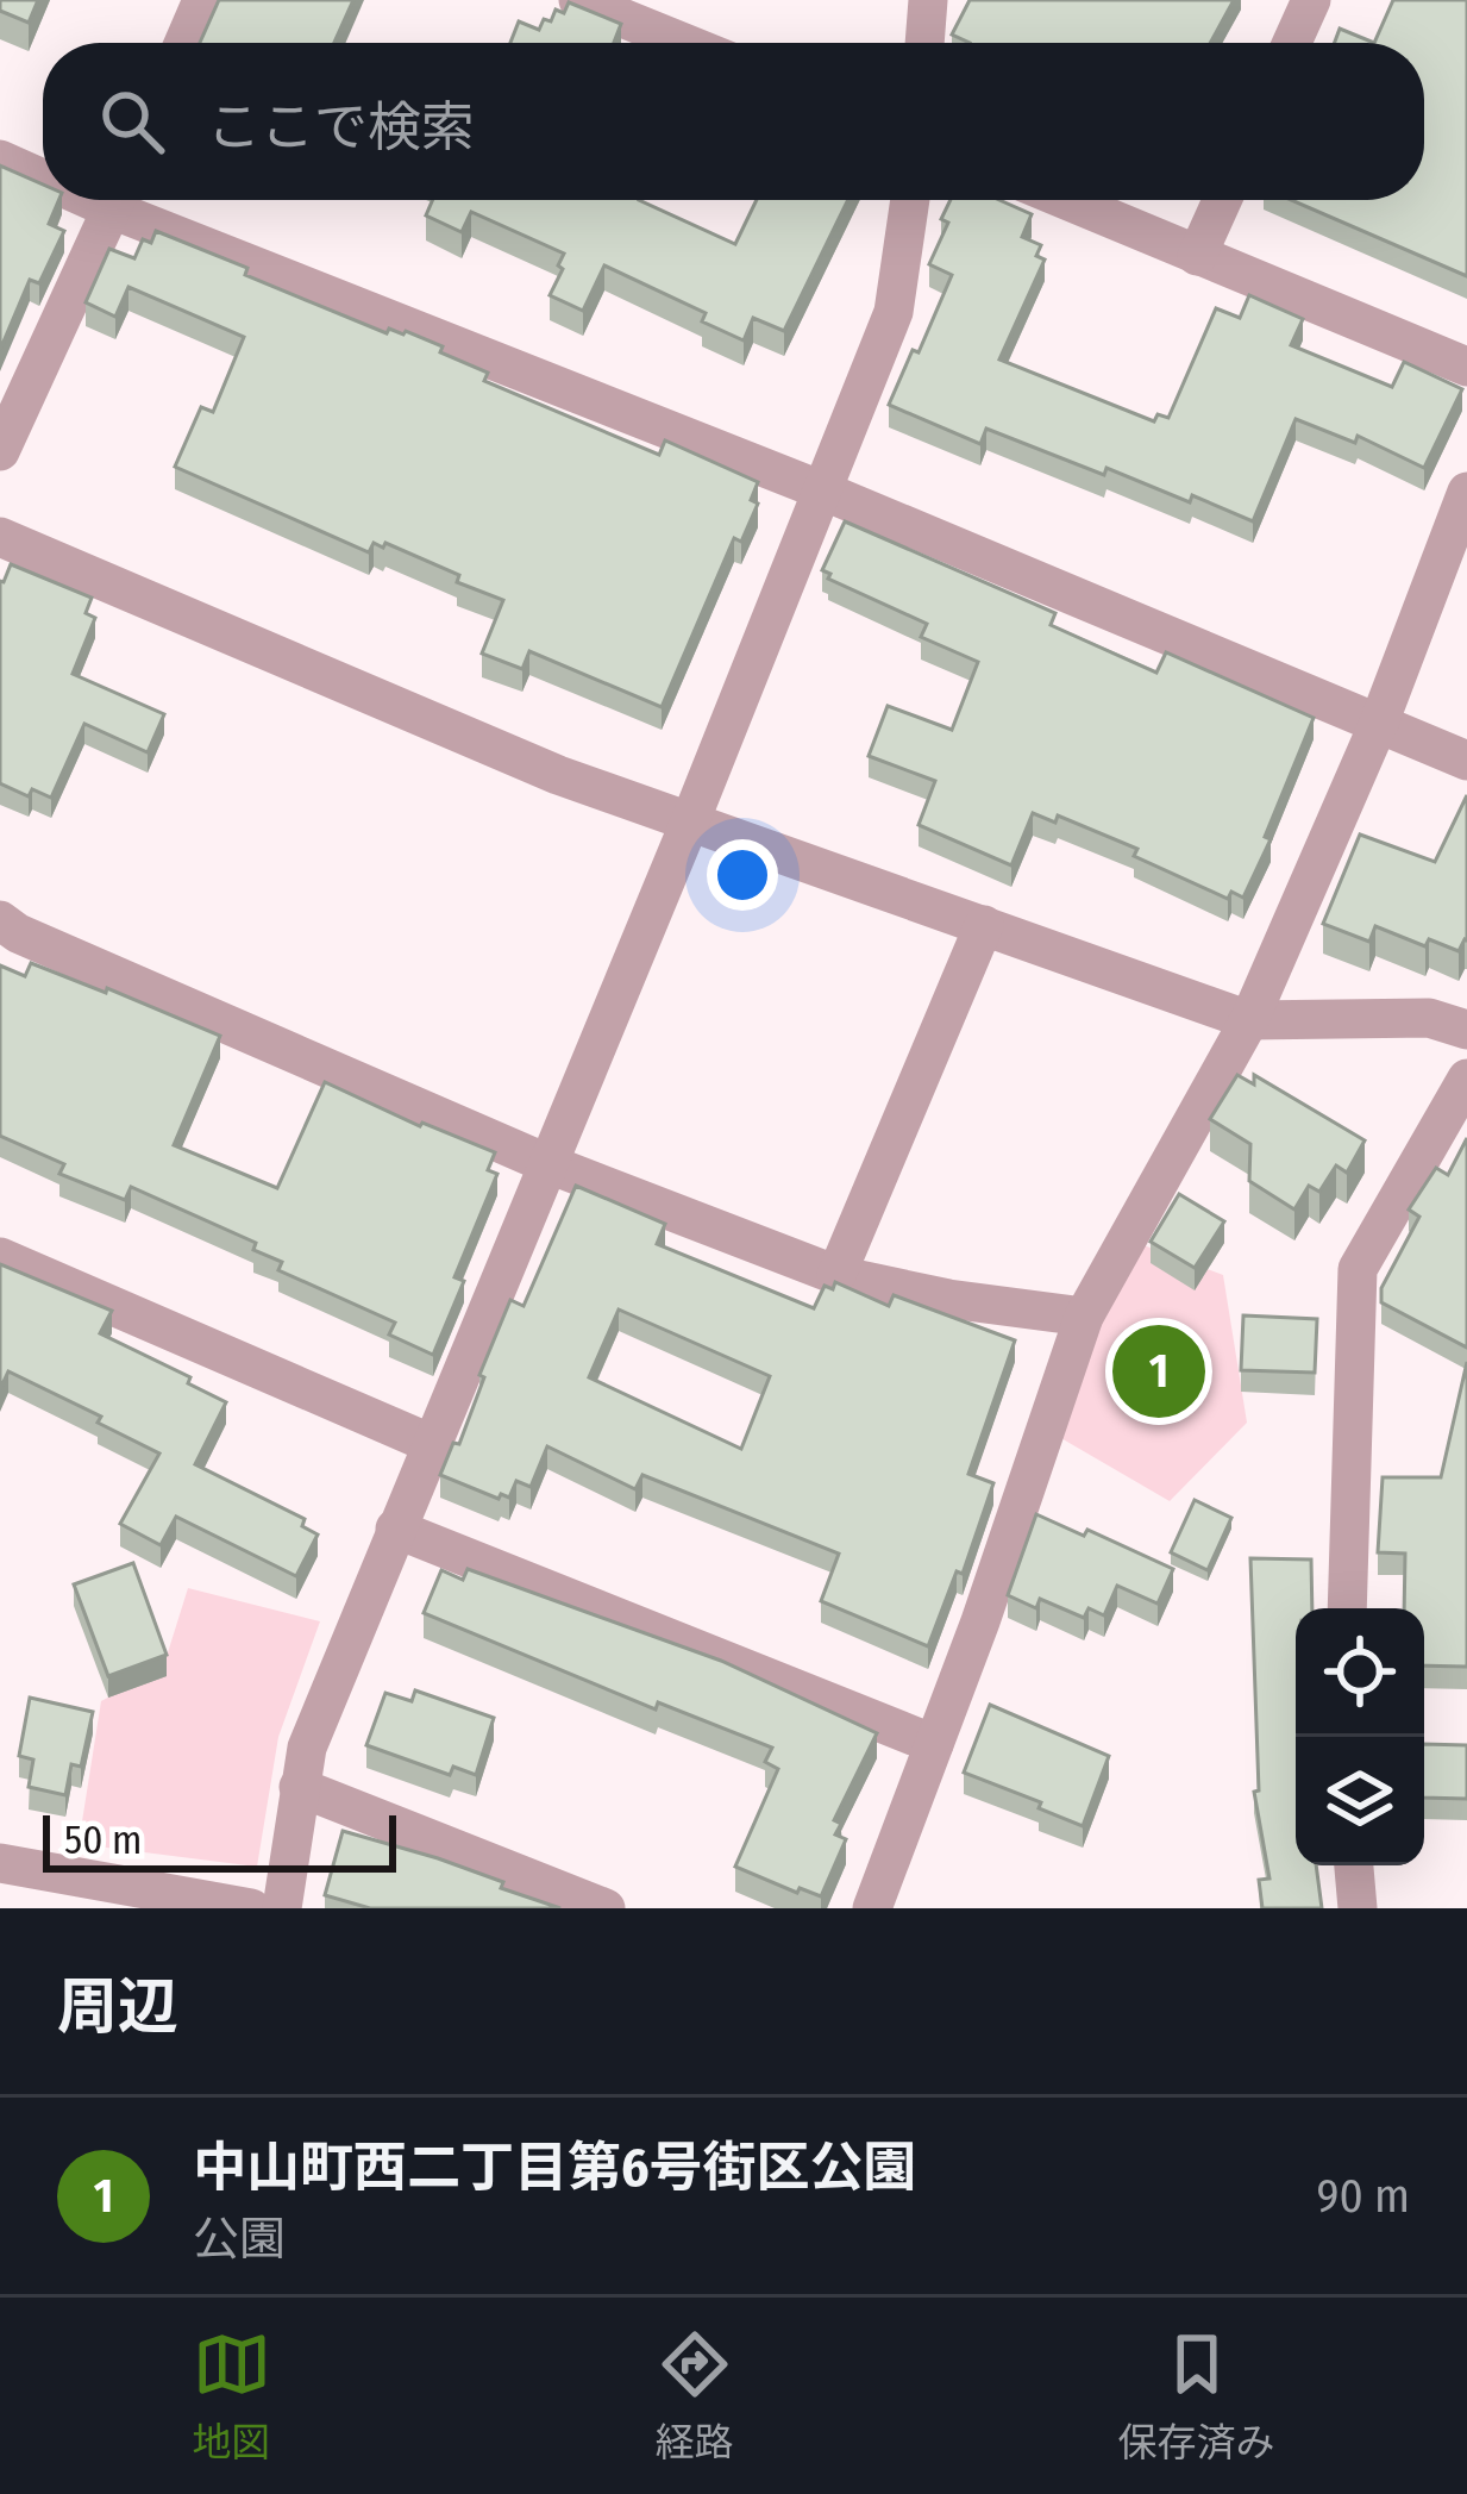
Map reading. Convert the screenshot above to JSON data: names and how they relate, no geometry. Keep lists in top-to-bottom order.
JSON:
{
  "scale_bar": "50 m",
  "page": {
    "search": "ここで検索",
    "pins": "1",
    "scale": "50 m",
    "heading": "周辺",
    "list": [
      {
        "mark": "1",
        "name": "中山町西二丁目第6号街区公園",
        "note": "公園",
        "value": "90 m"
      }
    ],
    "nav": ["地図", "経路", "保存済み"]
  }
}
